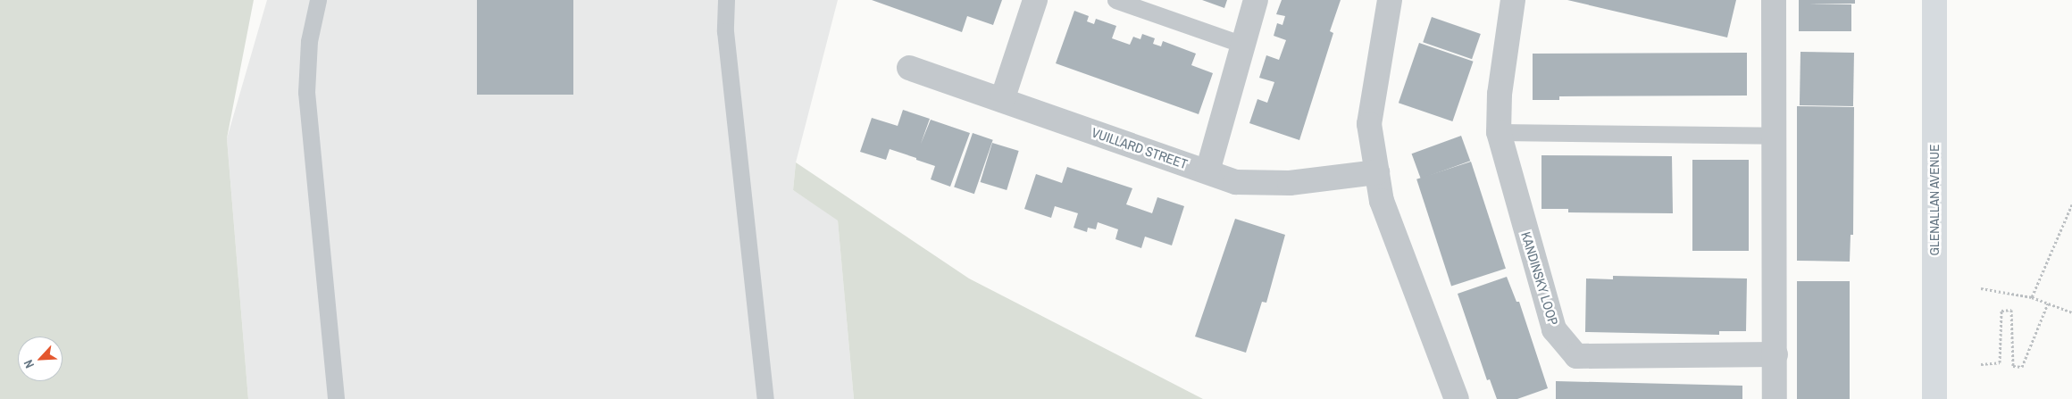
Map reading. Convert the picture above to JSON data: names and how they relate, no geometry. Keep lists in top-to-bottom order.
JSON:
{
  "streets": {
    "street": ["VUILLARD STREET", "GLENALLAN AVENUE", "KANDINSKY LOOP"]
  },
  "north": "bottom left"
}
